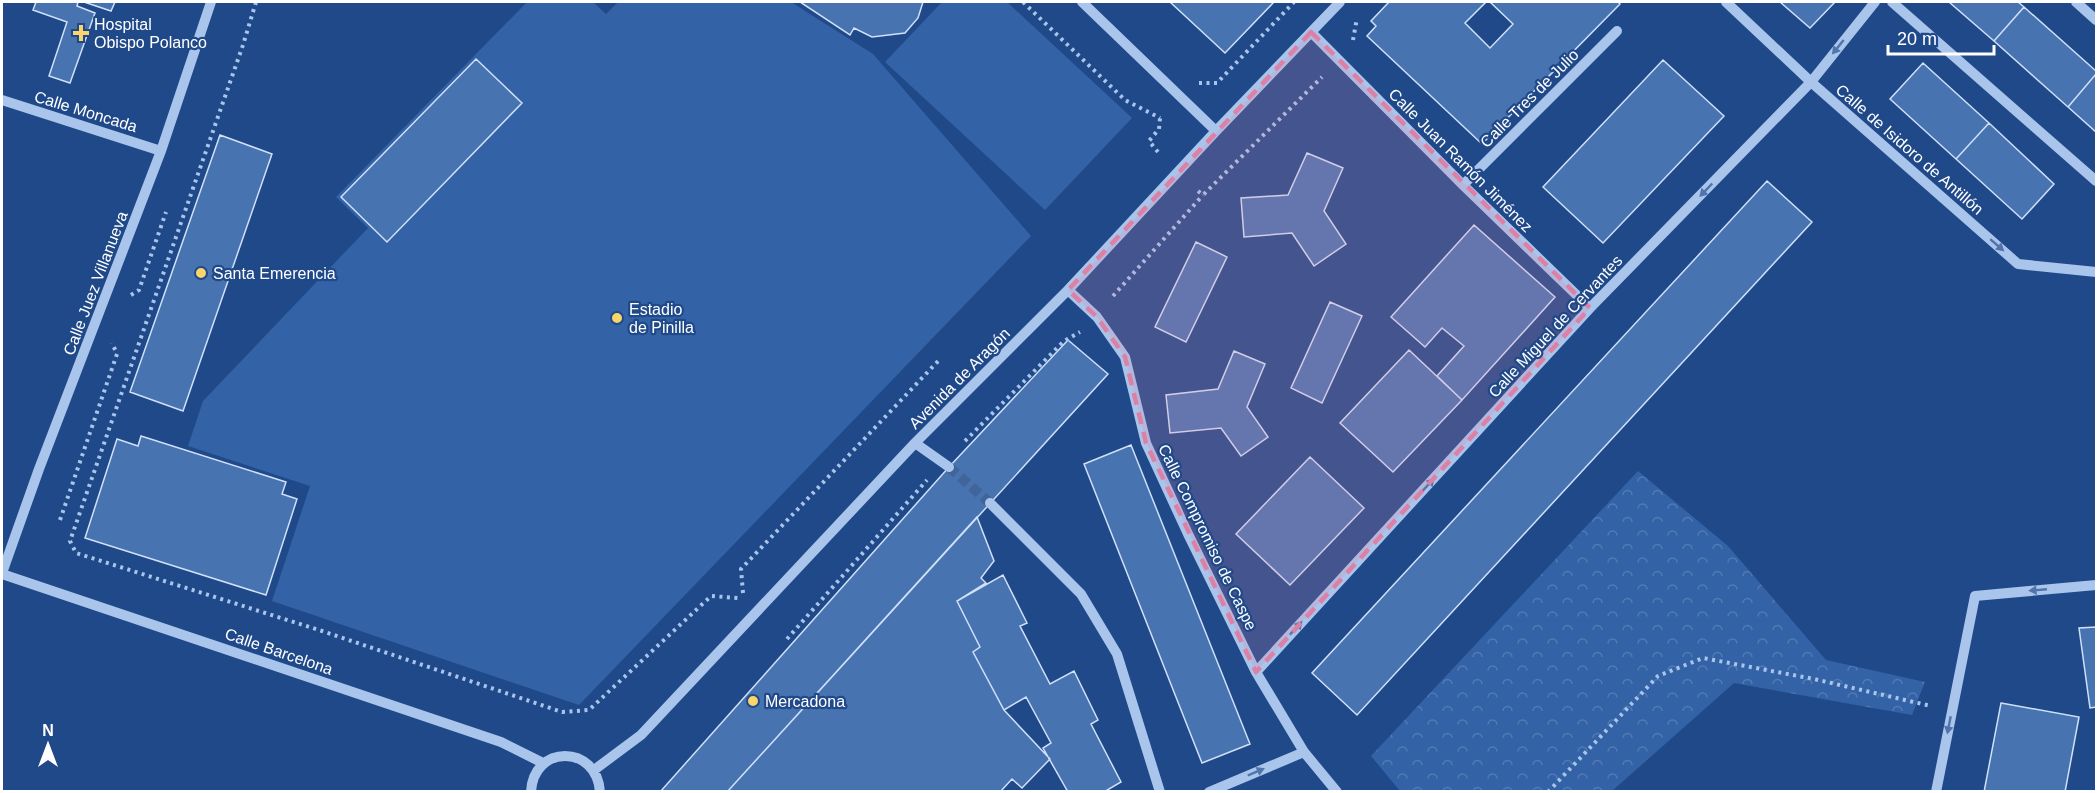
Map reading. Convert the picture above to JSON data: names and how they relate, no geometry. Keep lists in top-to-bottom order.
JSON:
{
  "streets": {
    "street": [
      "Calle Tres de Julio",
      "Calle Moncada",
      "Calle de Isidoro de Antillón",
      "Calle Juan Ramón Jiménez",
      "Calle Juez Villanueva",
      "Calle Miguel de Cervantes",
      "Avenida de Aragón",
      "Calle Compromiso de Caspe",
      "Calle Barcelona"
    ]
  },
  "crossings": [
    ["Calle Tres de Julio", "Calle Juan Ramón Jiménez"],
    ["Calle Moncada", "Calle Juez Villanueva"],
    ["Calle de Isidoro de Antillón", "Calle Miguel de Cervantes"],
    ["Calle Juan Ramón Jiménez", "Calle Miguel de Cervantes"],
    ["Calle Juan Ramón Jiménez", "Avenida de Aragón"],
    ["Calle Juez Villanueva", "Calle Barcelona"],
    ["Calle Miguel de Cervantes", "Calle Compromiso de Caspe"],
    ["Avenida de Aragón", "Calle Compromiso de Caspe"]
  ],
  "one_way": ["Calle de Isidoro de Antillón"],
  "places": {
    "health": ["Hospital Obispo Polanco"],
    "other": ["Santa Emerencia", "Estadio de Pinilla", "Mercadona"]
  },
  "scale_bar": "20 m",
  "north": "top"
}
